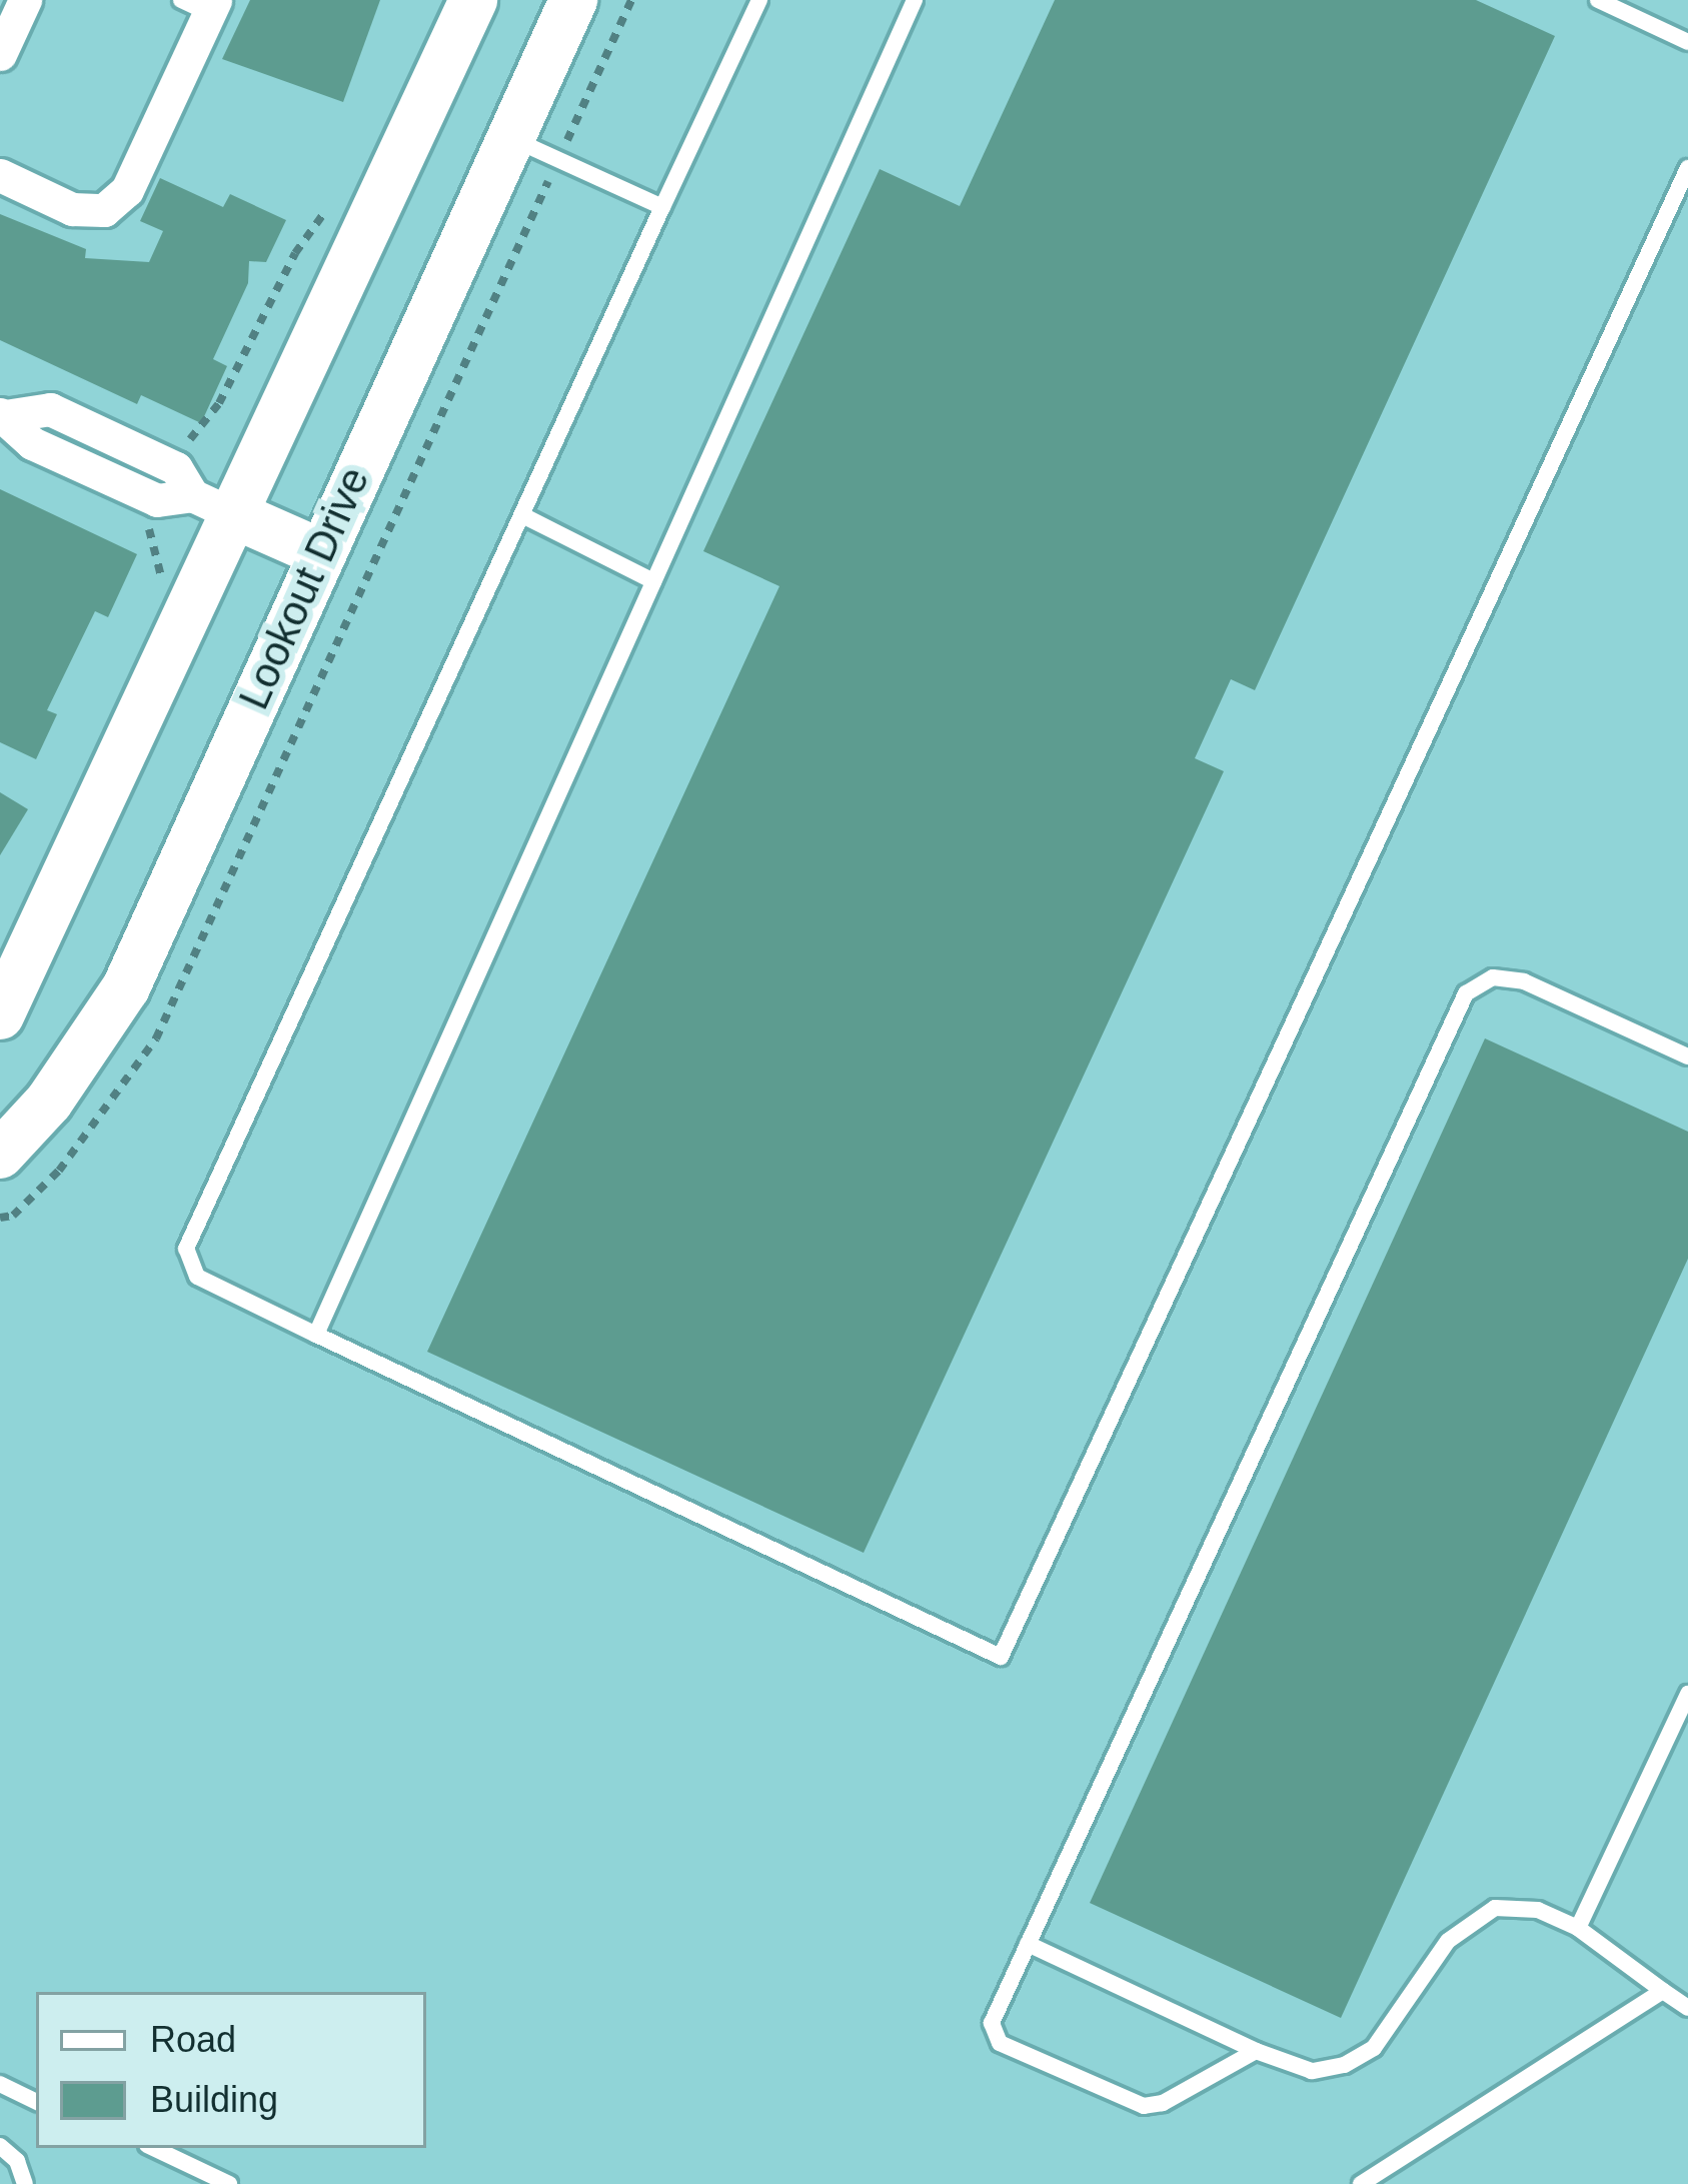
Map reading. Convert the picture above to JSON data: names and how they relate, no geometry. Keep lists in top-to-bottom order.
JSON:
{
  "streets": {
    "main road": ["Lookout Drive"]
  },
  "legend": ["Road", "Building"]
}
